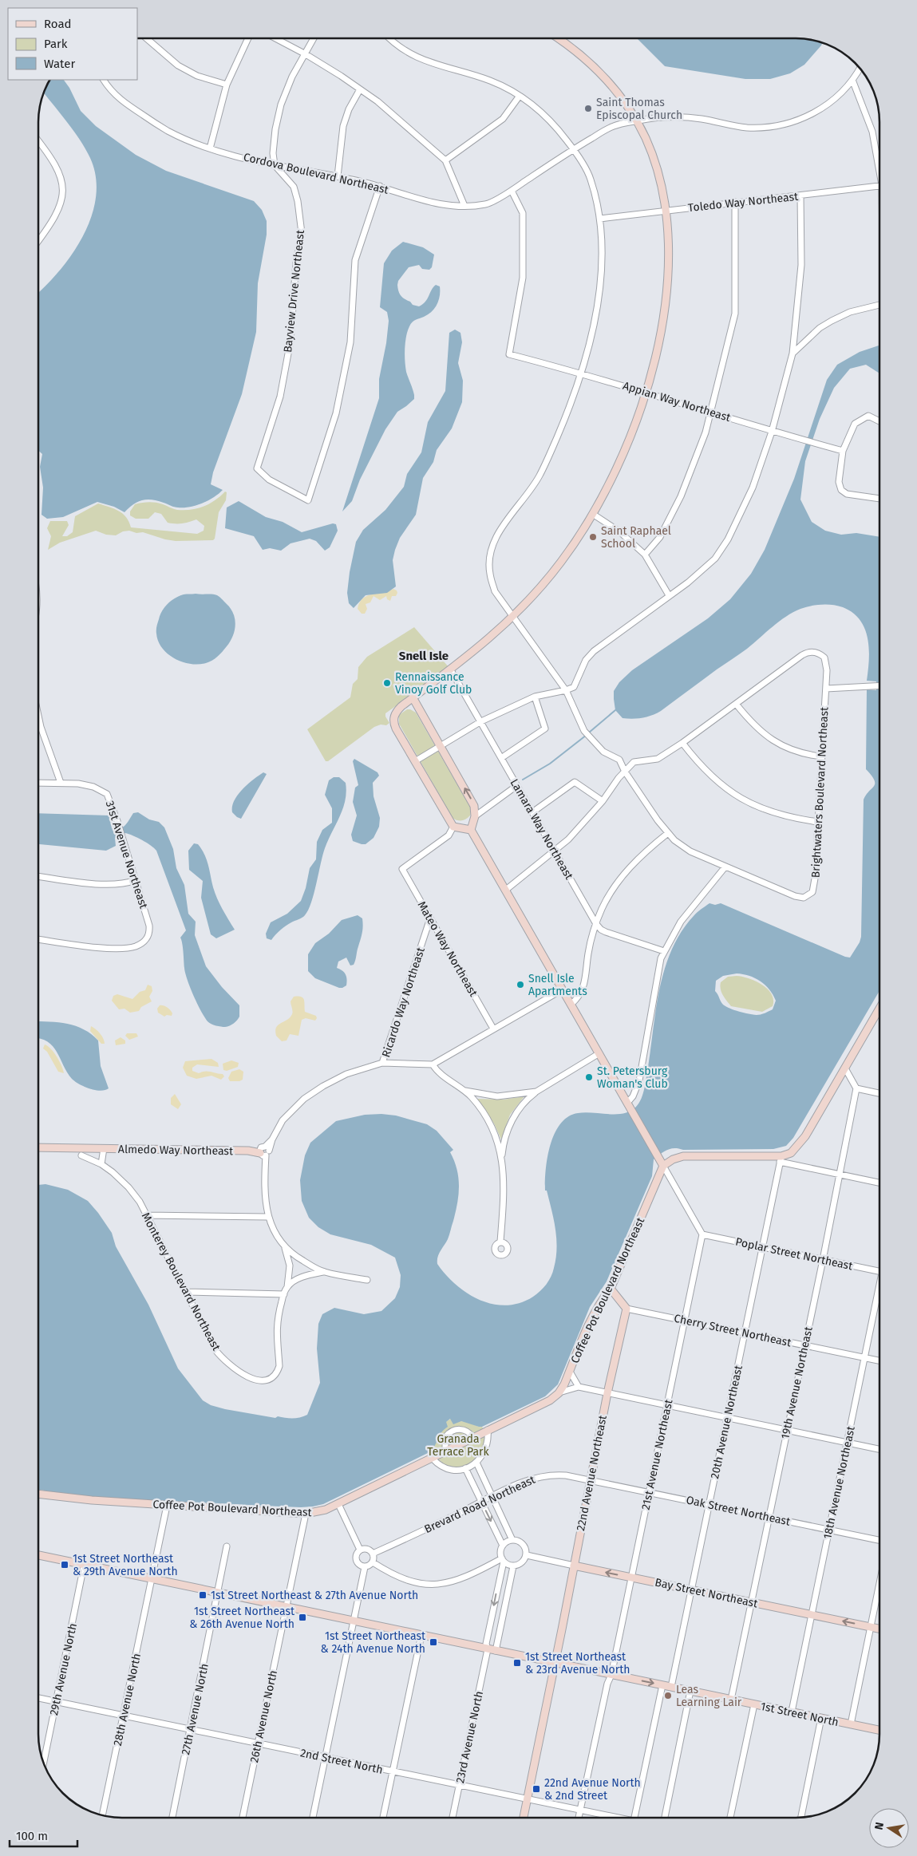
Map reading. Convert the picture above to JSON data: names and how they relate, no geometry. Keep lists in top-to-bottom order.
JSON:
{
  "streets": {
    "street": [
      "Cordova Boulevard Northeast",
      "Toledo Way Northeast",
      "Bayview Drive Northeast",
      "Appian Way Northeast",
      "Brightwaters Boulevard Northeast",
      "Lamara Way Northeast",
      "31st Avenue Northeast",
      "Mateo Way Northeast",
      "Ricardo Way Northeast",
      "Almedo Way Northeast",
      "Poplar Street Northeast",
      "Monterey Boulevard Northeast",
      "Coffee Pot Boulevard Northeast",
      "Cherry Street Northeast",
      "19th Avenue Northeast",
      "20th Avenue Northeast",
      "21st Avenue Northeast",
      "22nd Avenue Northeast",
      "18th Avenue Northeast",
      "Brevard Road Northeast",
      "Oak Street Northeast",
      "Bay Street Northeast",
      "29th Avenue North",
      "28th Avenue North",
      "27th Avenue North",
      "1st Street North",
      "26th Avenue North",
      "23rd Avenue North",
      "2nd Street North"
    ]
  },
  "crossings": [
    ["Cordova Boulevard Northeast", "Bayview Drive Northeast"],
    ["Cordova Boulevard Northeast", "Appian Way Northeast"],
    ["Cordova Boulevard Northeast", "Brightwaters Boulevard Northeast"],
    ["Toledo Way Northeast", "Brightwaters Boulevard Northeast"],
    ["Appian Way Northeast", "Brightwaters Boulevard Northeast"],
    ["Mateo Way Northeast", "Ricardo Way Northeast"],
    ["Ricardo Way Northeast", "Monterey Boulevard Northeast"],
    ["Almedo Way Northeast", "Monterey Boulevard Northeast"],
    ["Poplar Street Northeast", "19th Avenue Northeast"],
    ["Poplar Street Northeast", "20th Avenue Northeast"],
    ["Poplar Street Northeast", "21st Avenue Northeast"],
    ["Coffee Pot Boulevard Northeast", "28th Avenue North"],
    ["Coffee Pot Boulevard Northeast", "26th Avenue North"],
    ["Cherry Street Northeast", "19th Avenue Northeast"],
    ["Cherry Street Northeast", "20th Avenue Northeast"],
    ["Cherry Street Northeast", "21st Avenue Northeast"],
    ["Cherry Street Northeast", "22nd Avenue Northeast"],
    ["Cherry Street Northeast", "18th Avenue Northeast"],
    ["19th Avenue Northeast", "Oak Street Northeast"],
    ["19th Avenue Northeast", "Bay Street Northeast"],
    ["19th Avenue Northeast", "1st Street North"],
    ["20th Avenue Northeast", "Oak Street Northeast"],
    ["20th Avenue Northeast", "Bay Street Northeast"],
    ["20th Avenue Northeast", "1st Street North"],
    ["21st Avenue Northeast", "Oak Street Northeast"],
    ["21st Avenue Northeast", "Bay Street Northeast"],
    ["21st Avenue Northeast", "1st Street North"],
    ["21st Avenue Northeast", "2nd Street North"],
    ["22nd Avenue Northeast", "Brevard Road Northeast"],
    ["22nd Avenue Northeast", "Oak Street Northeast"],
    ["22nd Avenue Northeast", "Bay Street Northeast"],
    ["22nd Avenue Northeast", "1st Street North"],
    ["22nd Avenue Northeast", "2nd Street North"],
    ["18th Avenue Northeast", "Oak Street Northeast"],
    ["18th Avenue Northeast", "Bay Street Northeast"],
    ["18th Avenue Northeast", "1st Street North"],
    ["Brevard Road Northeast", "Oak Street Northeast"],
    ["Bay Street Northeast", "23rd Avenue North"],
    ["29th Avenue North", "1st Street North"],
    ["29th Avenue North", "2nd Street North"],
    ["28th Avenue North", "1st Street North"],
    ["28th Avenue North", "2nd Street North"],
    ["27th Avenue North", "1st Street North"],
    ["27th Avenue North", "2nd Street North"],
    ["1st Street North", "26th Avenue North"],
    ["1st Street North", "23rd Avenue North"],
    ["26th Avenue North", "2nd Street North"],
    ["23rd Avenue North", "2nd Street North"]
  ],
  "districts": ["Snell Isle"],
  "parks": ["Granada Terrace Park"],
  "places": {
    "other": [
      "Saint Thomas Episcopal Church",
      "Saint Raphael School",
      "Rennaissance Vinoy Golf Club",
      "Snell Isle Apartments",
      "St. Petersburg Woman's Club",
      "Leas Learning Lair"
    ],
    "transit": [
      "1st Street Northeast & 29th Avenue North",
      "1st Street Northeast & 27th Avenue North",
      "1st Street Northeast & 26th Avenue North",
      "1st Street Northeast & 24th Avenue North",
      "1st Street Northeast & 23rd Avenue North",
      "22nd Avenue North & 2nd Street"
    ]
  },
  "legend": ["Road", "Park", "Water"],
  "scale_bar": "100 m",
  "north": "left"
}
